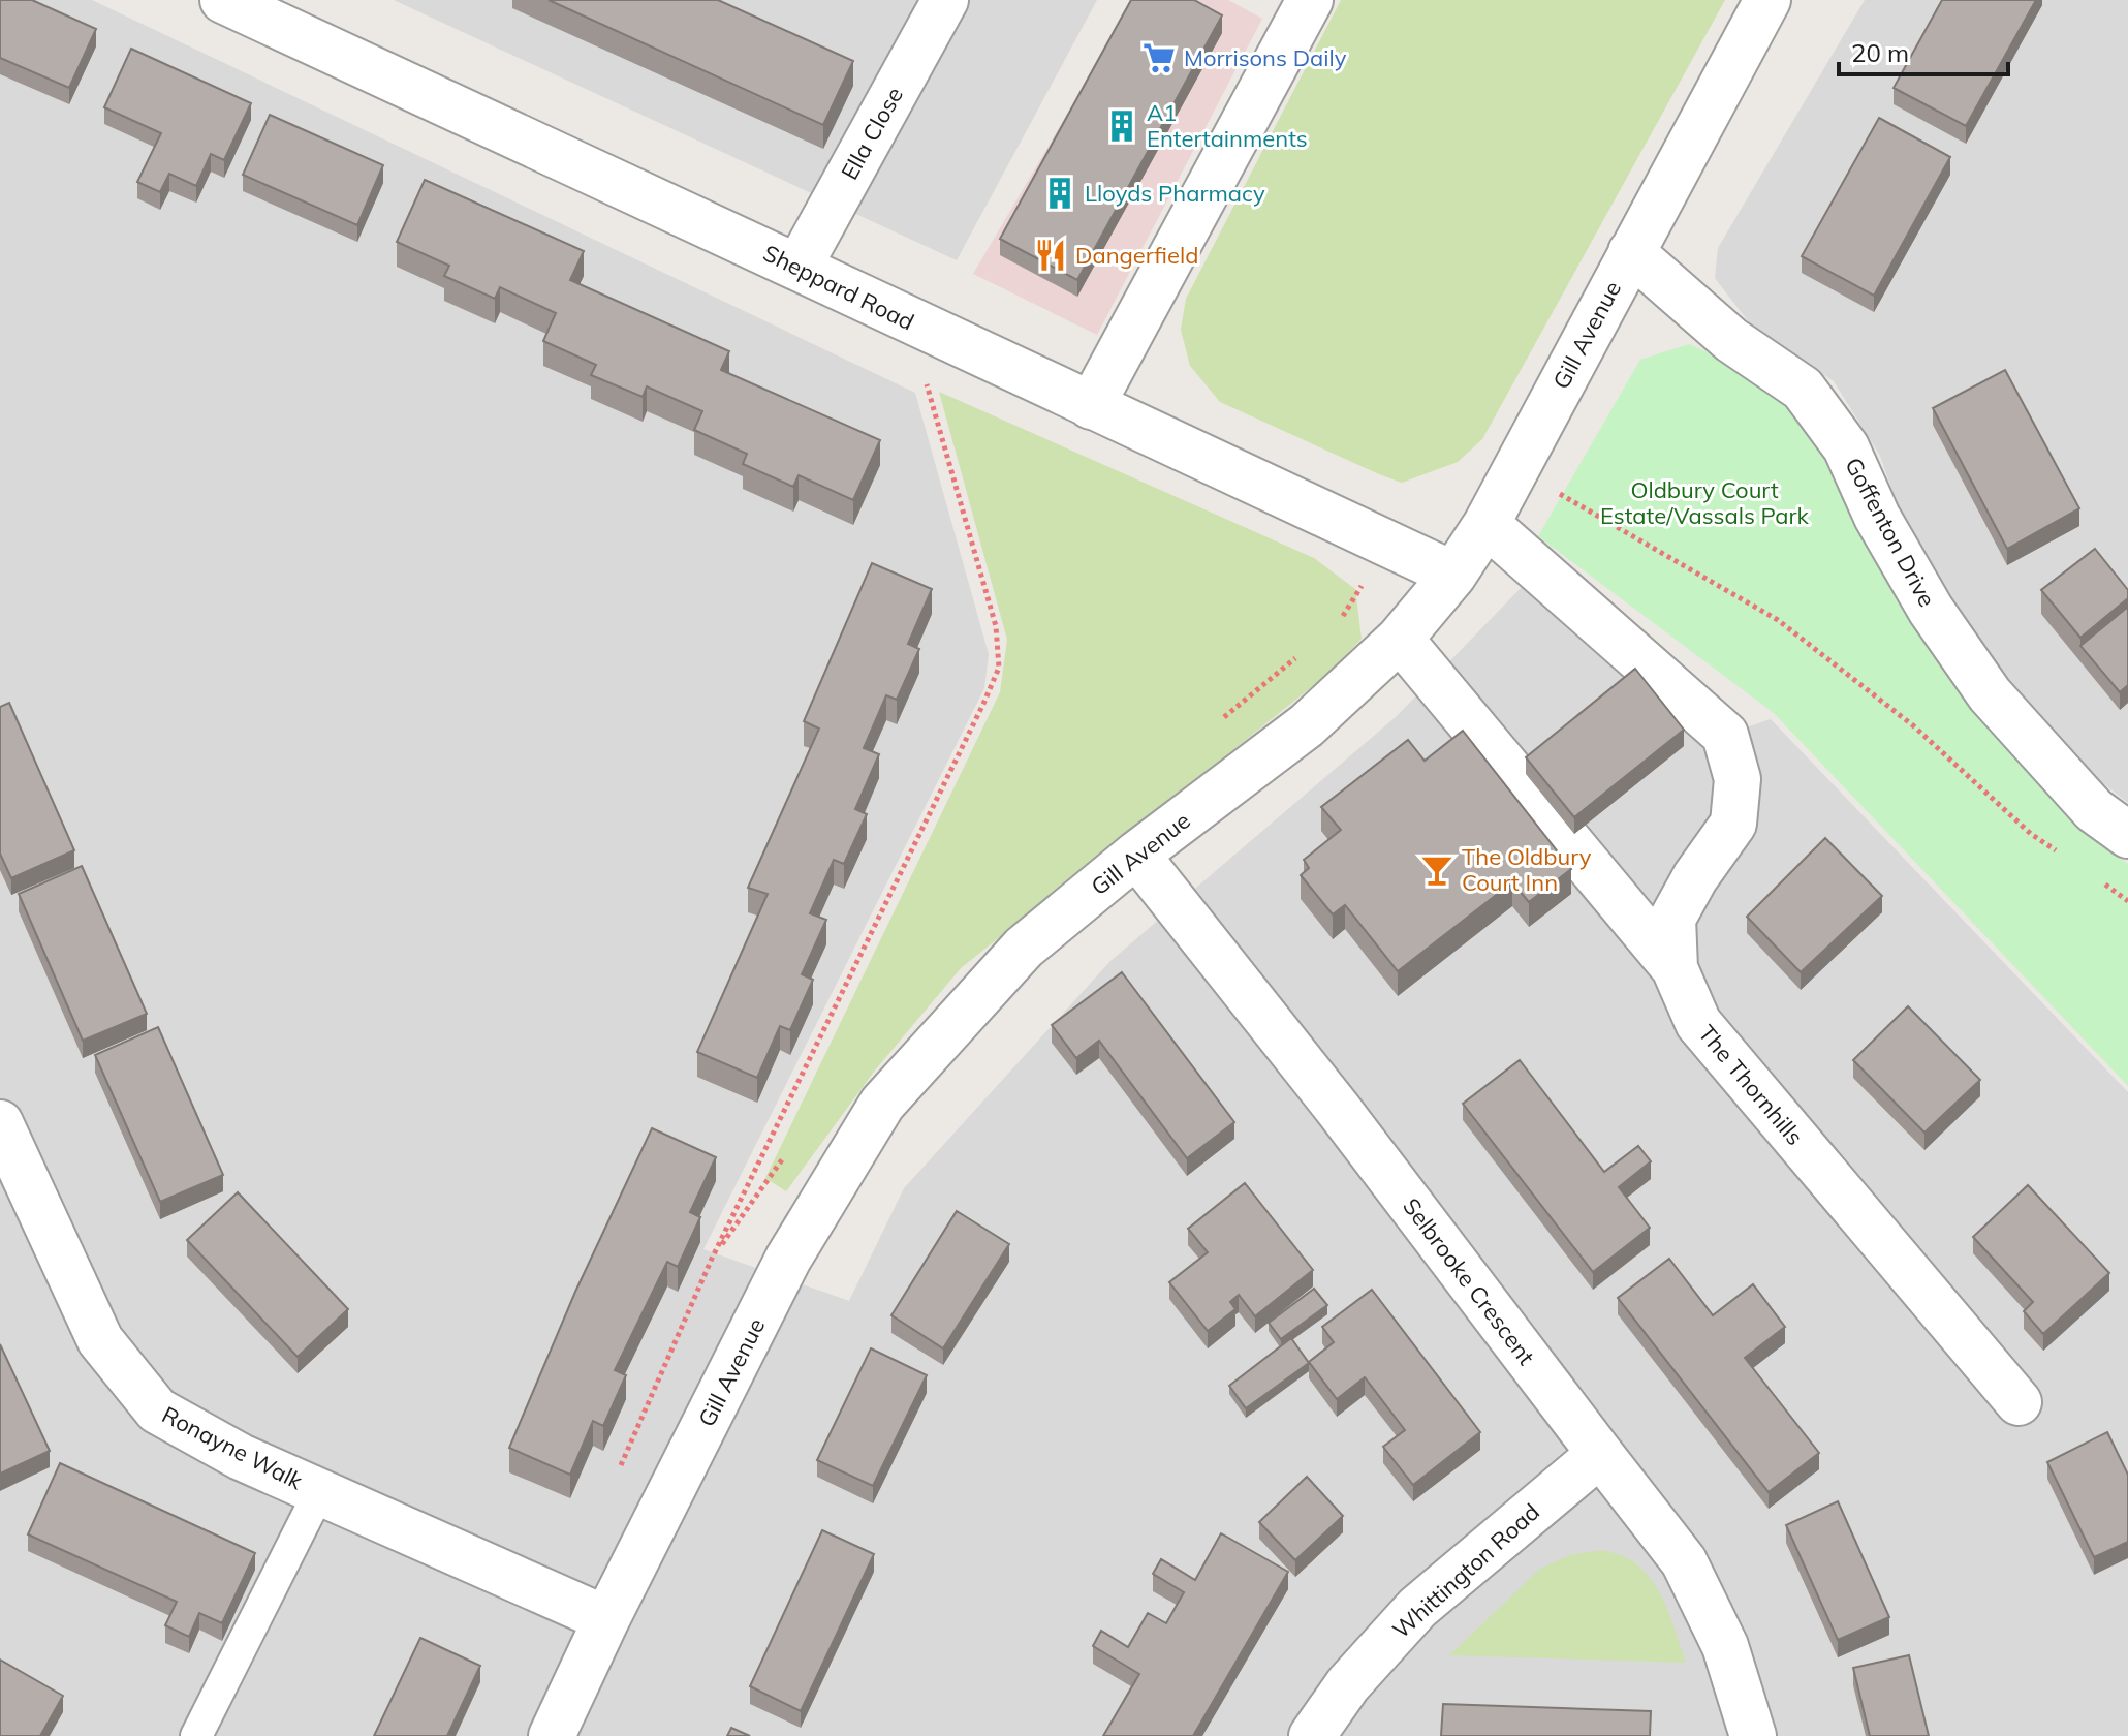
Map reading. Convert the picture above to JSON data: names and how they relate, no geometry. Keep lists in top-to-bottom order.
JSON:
{
  "streets": {
    "street": [
      "Ella Close",
      "Sheppard Road",
      "Gill Avenue",
      "Goffenton Drive",
      "The Thornhills",
      "Selbrooke Crescent",
      "Ronayne Walk",
      "Whittington Road"
    ]
  },
  "crossings": [
    ["Ella Close", "Sheppard Road"],
    ["Sheppard Road", "Gill Avenue"],
    ["Gill Avenue", "Goffenton Drive"],
    ["Gill Avenue", "The Thornhills"],
    ["Gill Avenue", "Selbrooke Crescent"],
    ["Gill Avenue", "Ronayne Walk"],
    ["Selbrooke Crescent", "Whittington Road"]
  ],
  "parks": ["Oldbury Court Estate/Vassals Park"],
  "places": {
    "supermarket": ["Morrisons Daily"],
    "building": ["A1 Entertainments", "Lloyds Pharmacy"],
    "restaurant": ["Dangerfield"],
    "bar": ["The Oldbury Court Inn"]
  },
  "scale_bar": "20 m"
}
